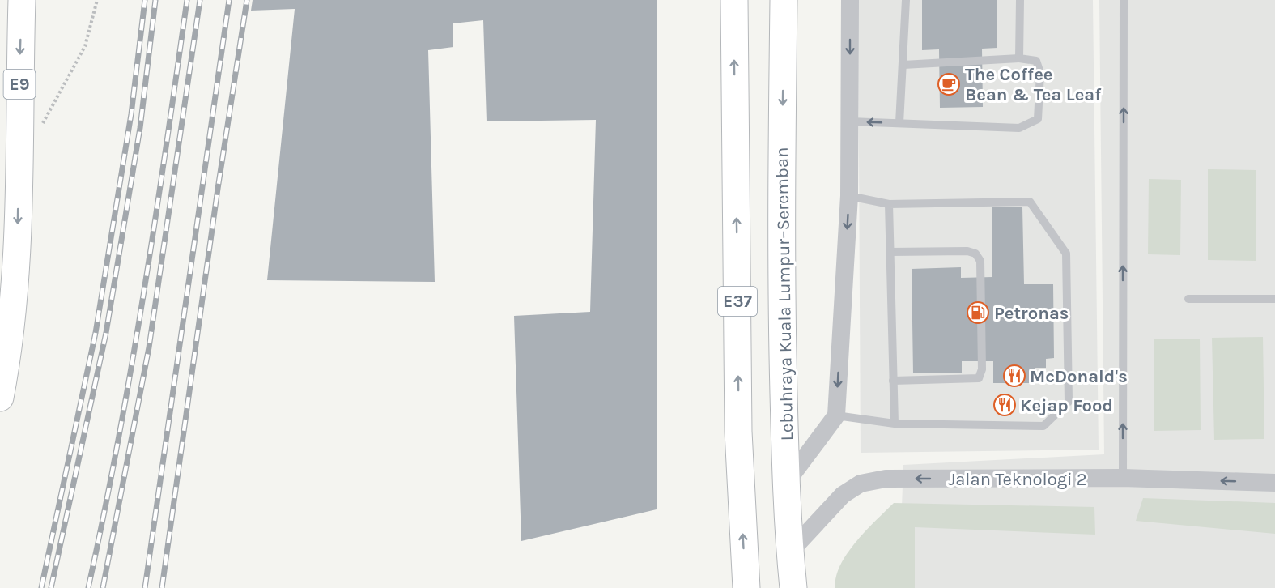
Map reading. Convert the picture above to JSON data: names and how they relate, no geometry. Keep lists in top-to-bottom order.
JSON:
{
  "streets": {
    "highway": ["E9", "Lebuhraya Kuala Lumpur–Seremban", "E37"],
    "street": ["Jalan Teknologi 2"]
  },
  "crossings": [
    ["Lebuhraya Kuala Lumpur–Seremban", "Jalan Teknologi 2"]
  ],
  "one_way": ["Jalan Teknologi 2"],
  "places": {
    "cafe": ["The Coffee Bean & Tea Leaf"],
    "fuel station": ["Petronas"],
    "restaurant": ["McDonald's", "Kejap Food"]
  }
}
